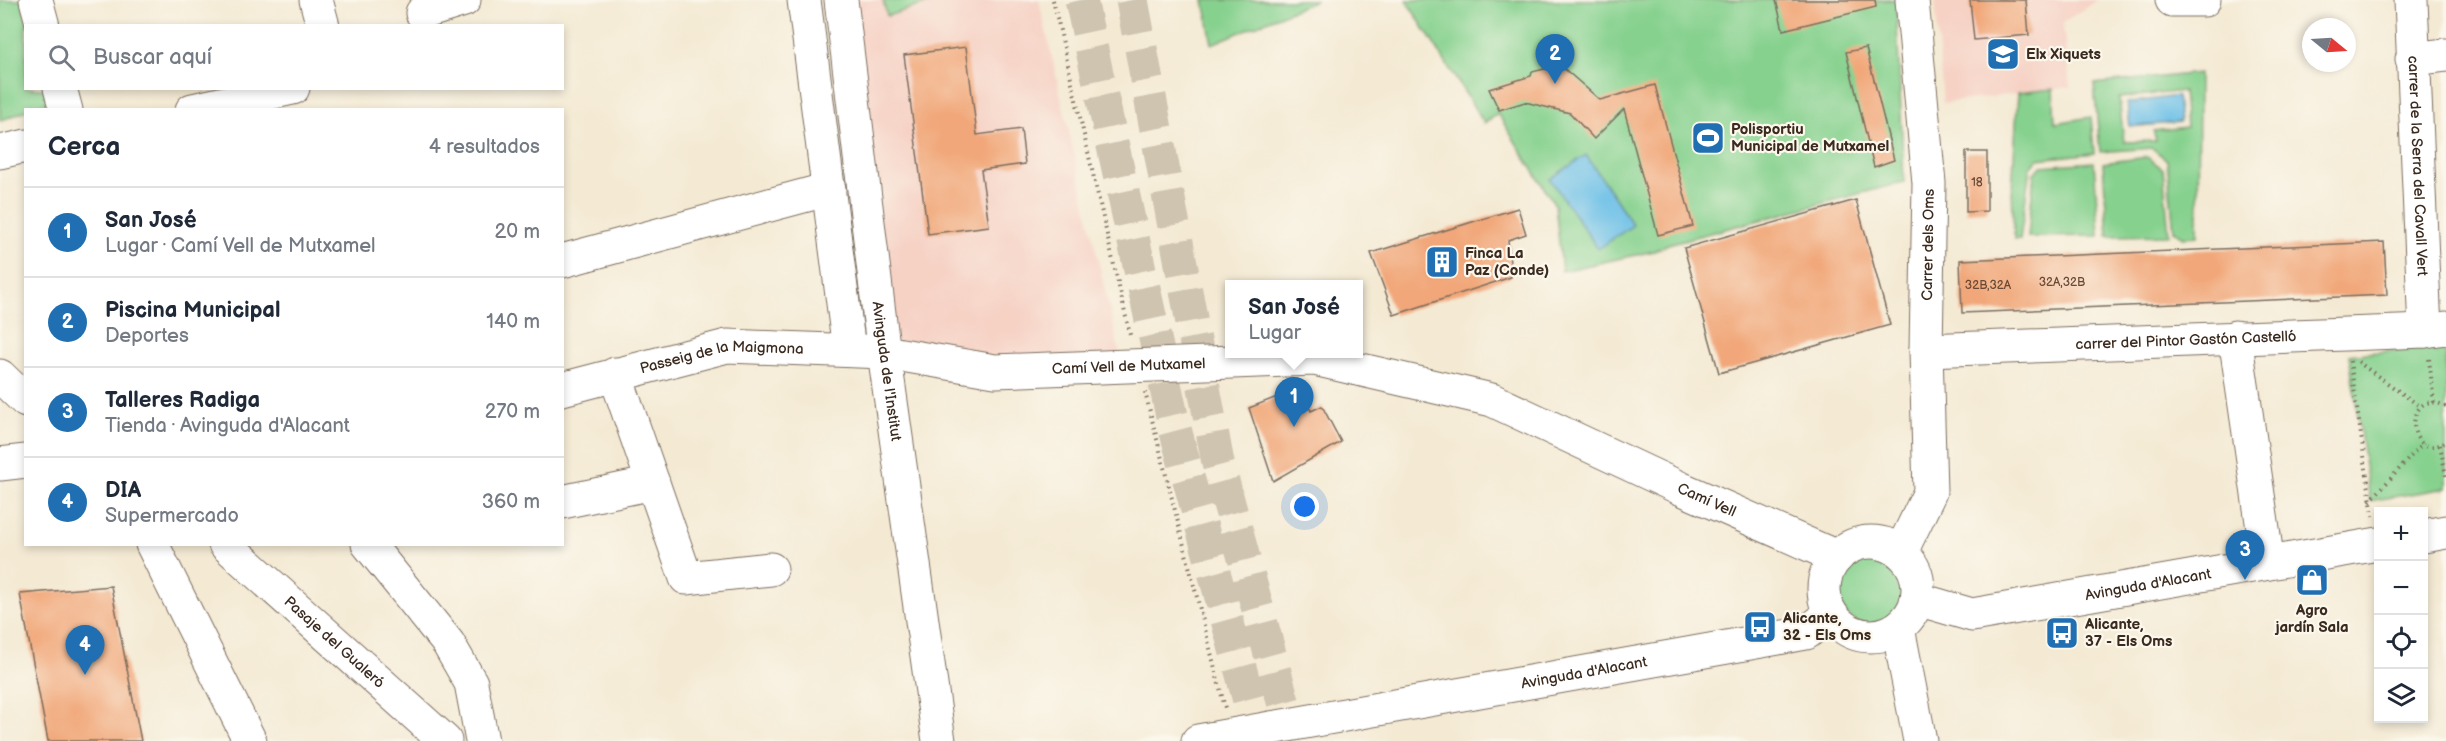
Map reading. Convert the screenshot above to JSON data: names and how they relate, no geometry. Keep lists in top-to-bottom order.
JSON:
{
  "streets": {
    "street": [
      "carrer de la Serra del Cavall Vert",
      "Carrer dels Oms",
      "carrer del Pintor Gastón Castelló",
      "Passeig de la Maigmona",
      "Camí Vell de Mutxamel",
      "Avinguda de l'Institut",
      "Camí Vell",
      "Avinguda d'Alacant",
      "Pasaje del Gualeró"
    ]
  },
  "crossings": [
    ["carrer de la Serra del Cavall Vert", "carrer del Pintor Gastón Castelló"],
    ["Carrer dels Oms", "carrer del Pintor Gastón Castelló"],
    ["Carrer dels Oms", "Camí Vell"],
    ["Carrer dels Oms", "Avinguda d'Alacant"],
    ["Passeig de la Maigmona", "Camí Vell de Mutxamel"],
    ["Passeig de la Maigmona", "Avinguda de l'Institut"],
    ["Camí Vell de Mutxamel", "Avinguda de l'Institut"],
    ["Camí Vell de Mutxamel", "Camí Vell"],
    ["Camí Vell", "Avinguda d'Alacant"]
  ],
  "places": {
    "school or university": ["Elx Xiquets"],
    "sports": ["Polisportiu Municipal de Mutxamel"],
    "building": ["Finca La Paz (Conde)"],
    "shop": ["Agro jardín Sala"],
    "bus stop": ["Alicante, 32 - Els Oms", "Alicante, 37 - Els Oms"]
  },
  "house_numbers": ["18", "32A,32B", "32B,32A"],
  "north": "right",
  "page": {
    "search": "Buscar aquí",
    "pins": [
      "2",
      "1",
      "3",
      "4"
    ],
    "heading": ["Cerca", "4 resultados"],
    "list": [
      {
        "mark": "1",
        "name": "San José",
        "note": "Lugar · Camí Vell de Mutxamel",
        "value": "20 m"
      },
      {
        "mark": "2",
        "name": "Piscina Municipal",
        "note": "Deportes",
        "value": "140 m"
      },
      {
        "mark": "3",
        "name": "Talleres Radiga",
        "note": "Tienda · Avinguda d'Alacant",
        "value": "270 m"
      },
      {
        "mark": "4",
        "name": "DIA",
        "note": "Supermercado",
        "value": "360 m"
      }
    ],
    "popup": ["San José", "Lugar"],
    "map_buttons": ["+", "−"]
  }
}
